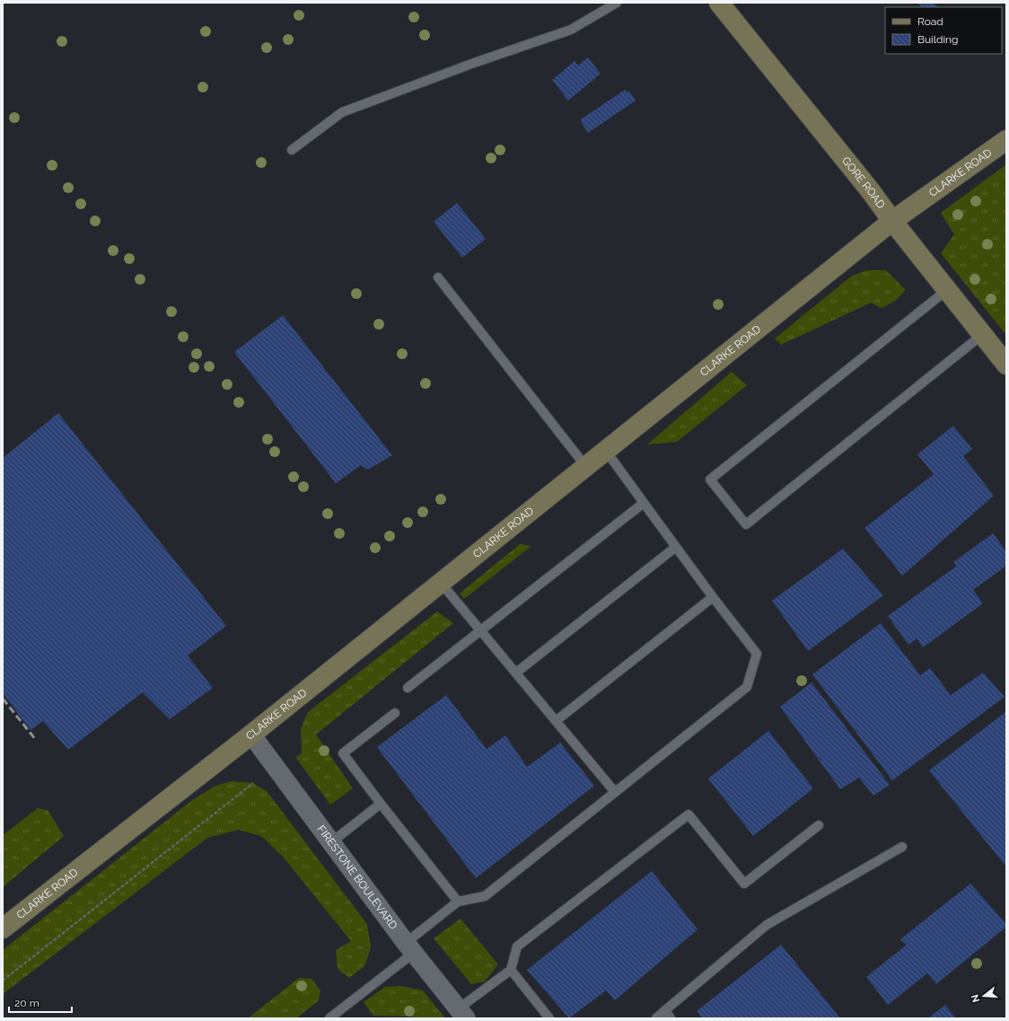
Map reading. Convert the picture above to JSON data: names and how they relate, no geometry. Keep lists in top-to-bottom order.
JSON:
{
  "streets": {
    "main road": ["CLARKE ROAD", "GORE ROAD"],
    "street": ["FIRESTONE BOULEVARD"]
  },
  "crossings": [
    ["CLARKE ROAD", "GORE ROAD"],
    ["CLARKE ROAD", "FIRESTONE BOULEVARD"]
  ],
  "legend": ["Road", "Building"],
  "scale_bar": "20 m",
  "north": "left"
}
